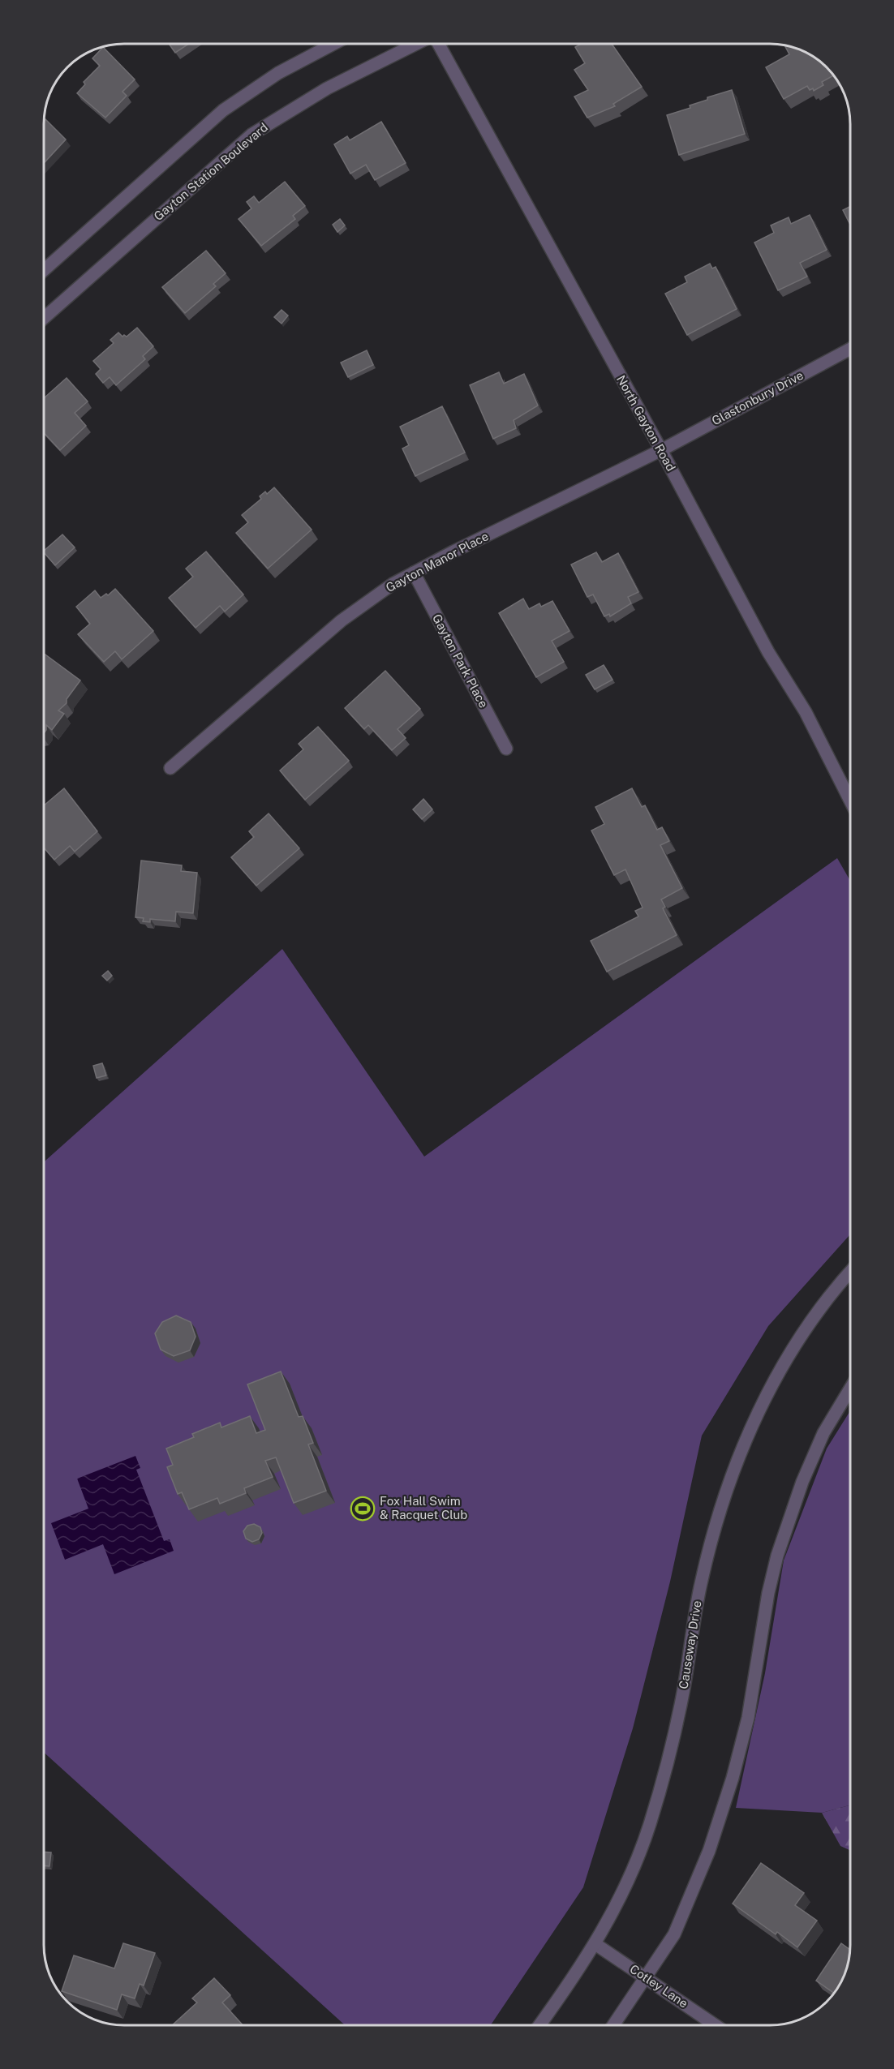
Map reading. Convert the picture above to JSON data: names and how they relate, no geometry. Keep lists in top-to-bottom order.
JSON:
{
  "streets": {
    "street": [
      "Gayton Station Boulevard",
      "Glastonbury Drive",
      "North Gayton Road",
      "Gayton Manor Place",
      "Gayton Park Place",
      "Causeway Drive",
      "Cotley Lane"
    ]
  },
  "crossings": [
    ["Glastonbury Drive", "North Gayton Road"],
    ["Glastonbury Drive", "Gayton Manor Place"],
    ["North Gayton Road", "Gayton Manor Place"],
    ["Gayton Manor Place", "Gayton Park Place"],
    ["Causeway Drive", "Cotley Lane"]
  ],
  "places": {
    "sports": ["Fox Hall Swim & Racquet Club"]
  }
}
